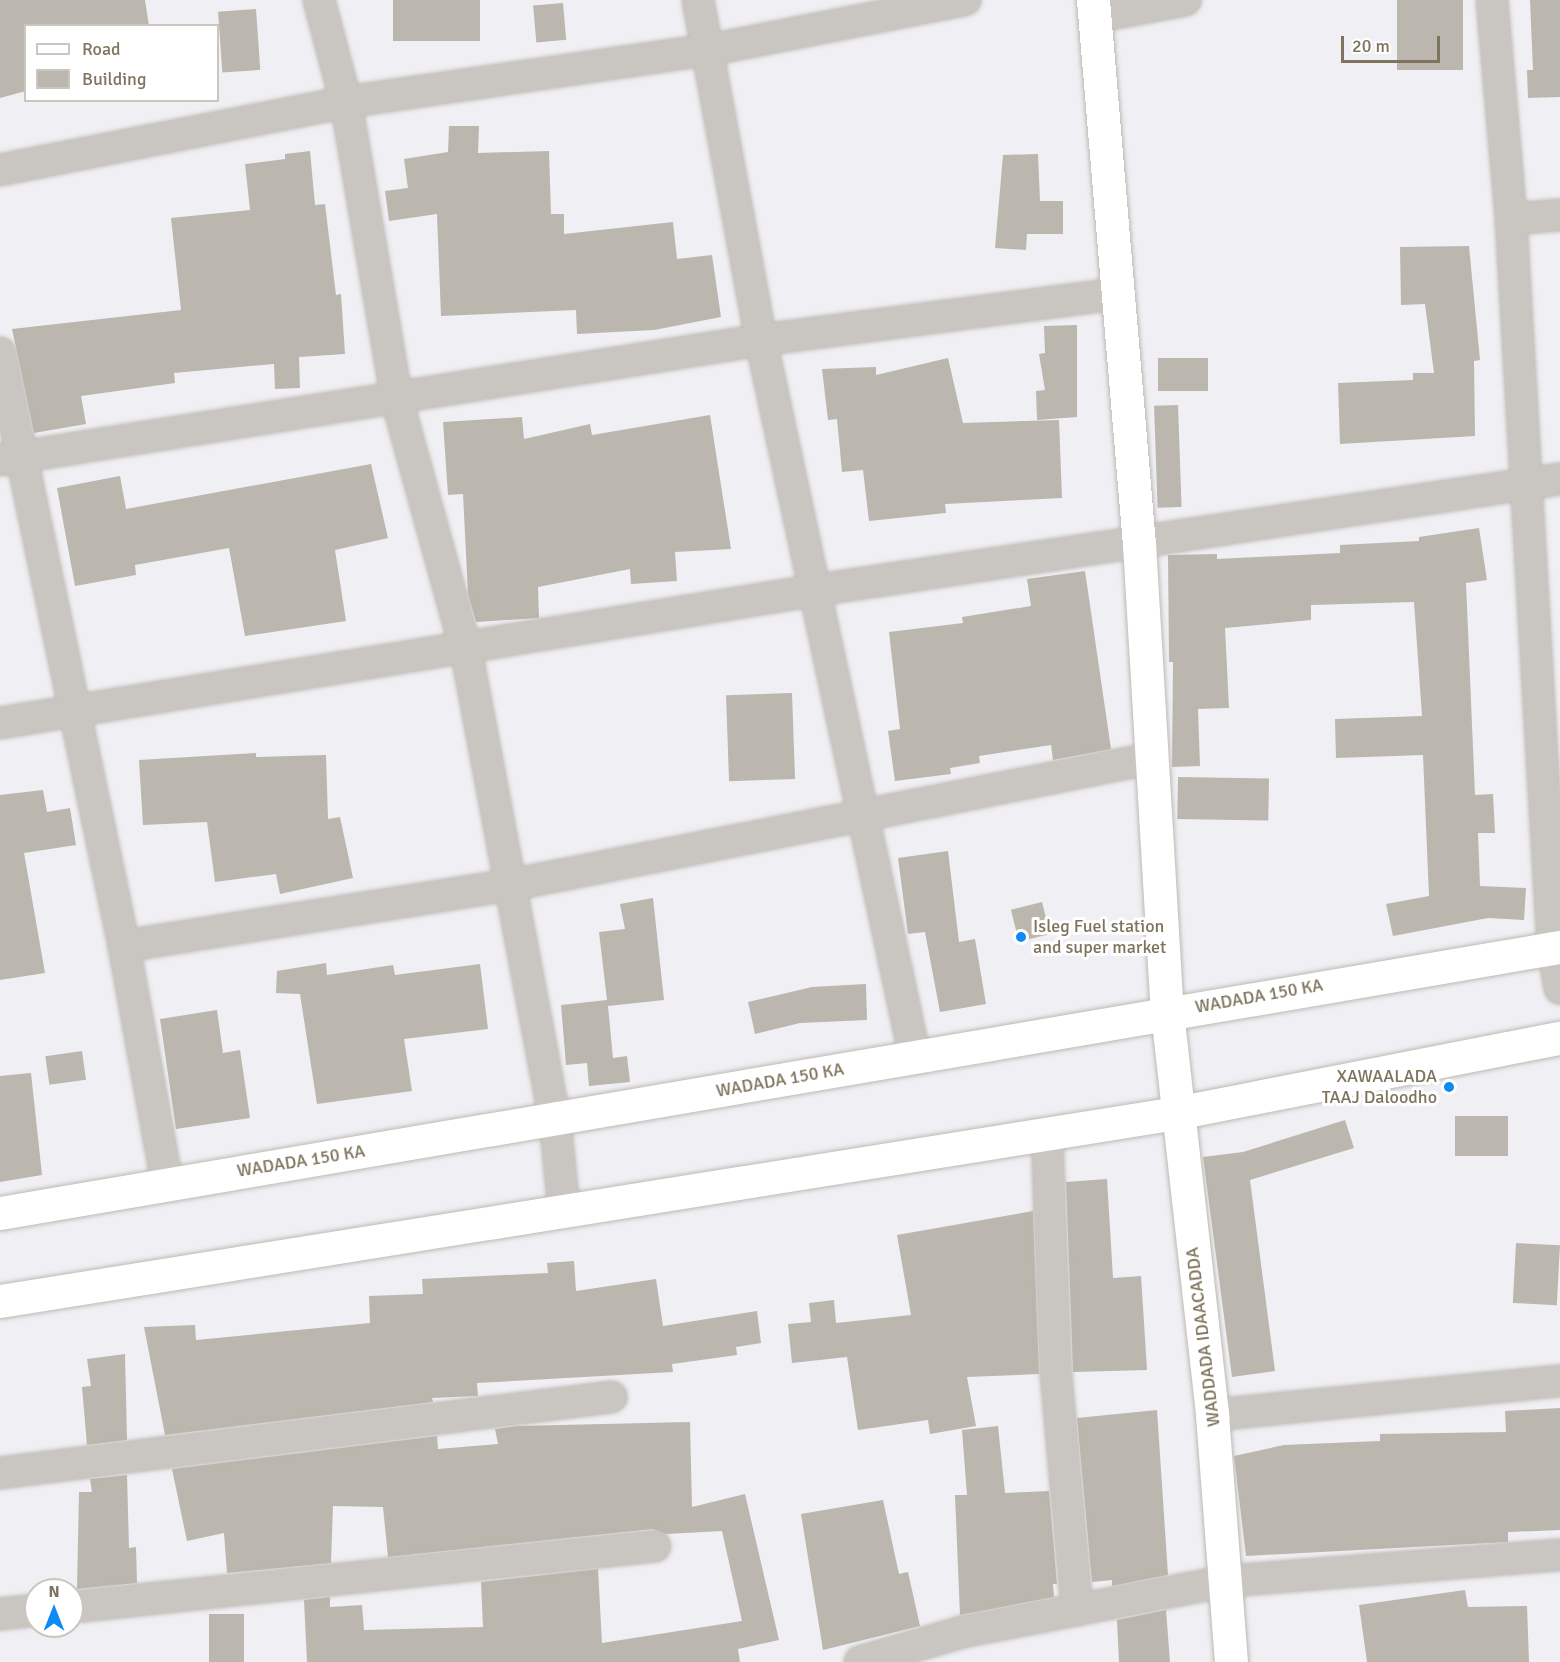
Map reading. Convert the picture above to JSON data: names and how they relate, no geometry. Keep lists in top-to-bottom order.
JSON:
{
  "streets": {
    "street": ["WADADA 150 KA", "WADDADA IDAACADDA"]
  },
  "crossings": [
    ["WADADA 150 KA", "WADDADA IDAACADDA"]
  ],
  "places": ["Isleg Fuel station and super market", "XAWAALADA TAAJ Daloodho"],
  "legend": ["Road", "Building"],
  "scale_bar": "20 m",
  "north": "top"
}
